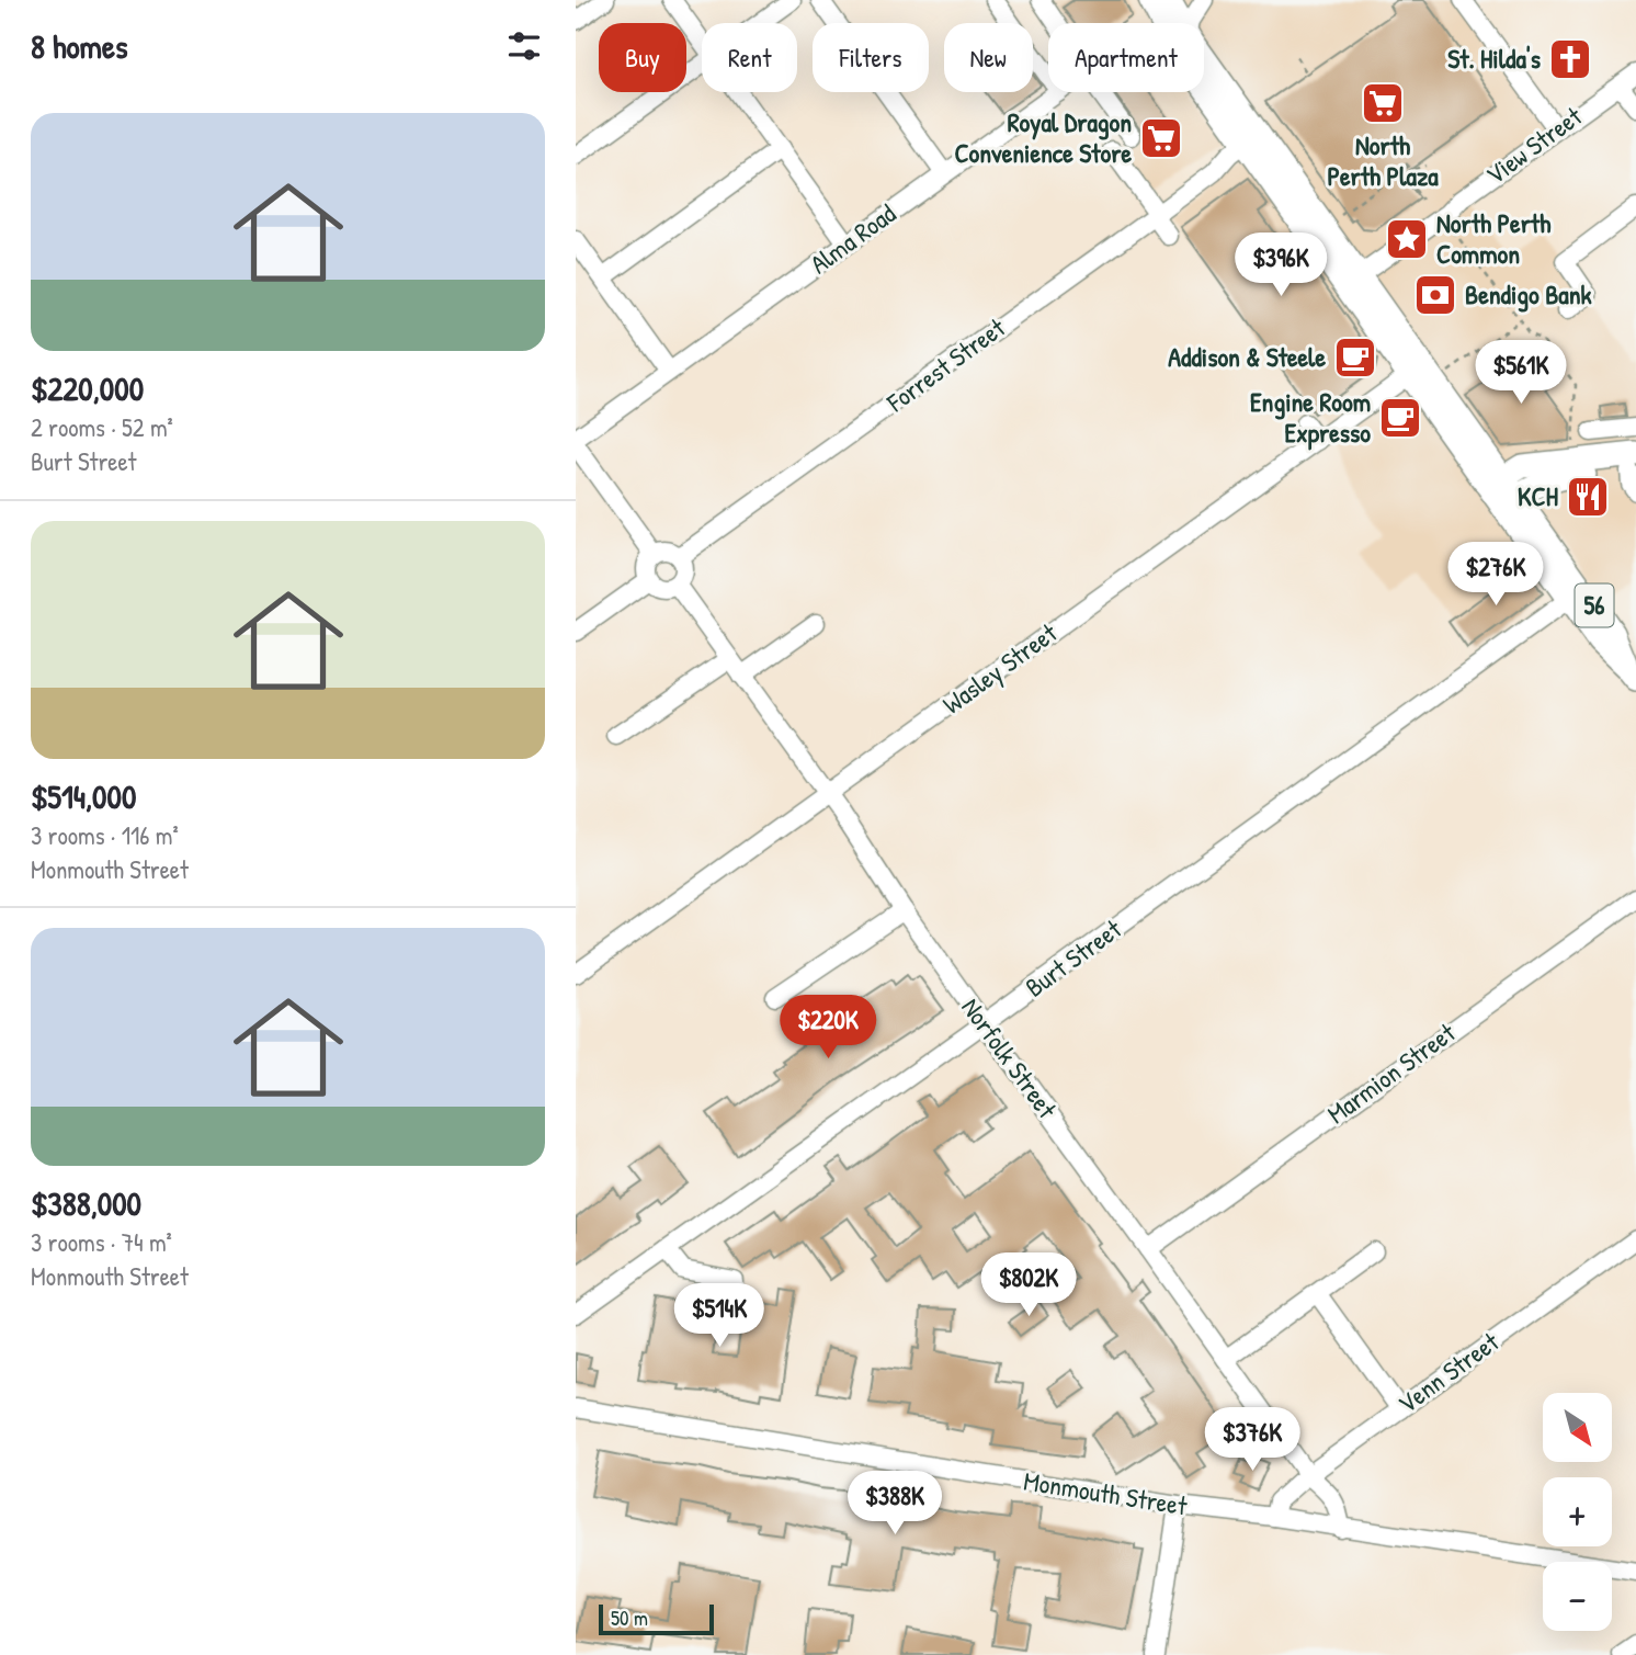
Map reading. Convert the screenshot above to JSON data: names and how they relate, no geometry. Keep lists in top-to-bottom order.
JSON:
{
  "streets": {
    "main road": ["56"],
    "street": [
      "View Street",
      "Alma Road",
      "Forrest Street",
      "Wasley Street",
      "Burt Street",
      "Norfolk Street",
      "Marmion Street",
      "Venn Street",
      "Monmouth Street"
    ]
  },
  "crossings": [
    ["View Street", "56"],
    ["Forrest Street", "56"],
    ["Forrest Street", "Norfolk Street"],
    ["56", "Wasley Street"],
    ["56", "Burt Street"],
    ["Wasley Street", "Norfolk Street"],
    ["Burt Street", "Norfolk Street"],
    ["Norfolk Street", "Marmion Street"],
    ["Norfolk Street", "Venn Street"],
    ["Norfolk Street", "Monmouth Street"],
    ["Venn Street", "Monmouth Street"]
  ],
  "places": {
    "church": ["St. Hilda's"],
    "supermarket": ["North Perth Plaza", "Royal Dragon Convenience Store"],
    "place": ["North Perth Common"],
    "bank": ["Bendigo Bank"],
    "cafe": ["Addison & Steele", "Engine Room Expresso"],
    "restaurant": ["KCH"]
  },
  "scale_bar": "50 m",
  "north": "bottom right",
  "page": {
    "heading": "8 homes",
    "chip": [
      "Buy",
      "Rent",
      "Filters",
      "New",
      "Apartment"
    ],
    "list": [
      {
        "name": "$220,000",
        "note": "2 rooms · 52 m² · Burt Street"
      },
      {
        "name": "$514,000",
        "note": "3 rooms · 116 m² · Monmouth Street"
      },
      {
        "name": "$388,000",
        "note": "3 rooms · 74 m² · Monmouth Street"
      }
    ],
    "price": [
      "$396K",
      "$561K",
      "$276K",
      "$220K",
      "$802K",
      "$514K",
      "$376K",
      "$388K"
    ],
    "map_buttons": ["+", "−"],
    "scale": "50 m"
  }
}
